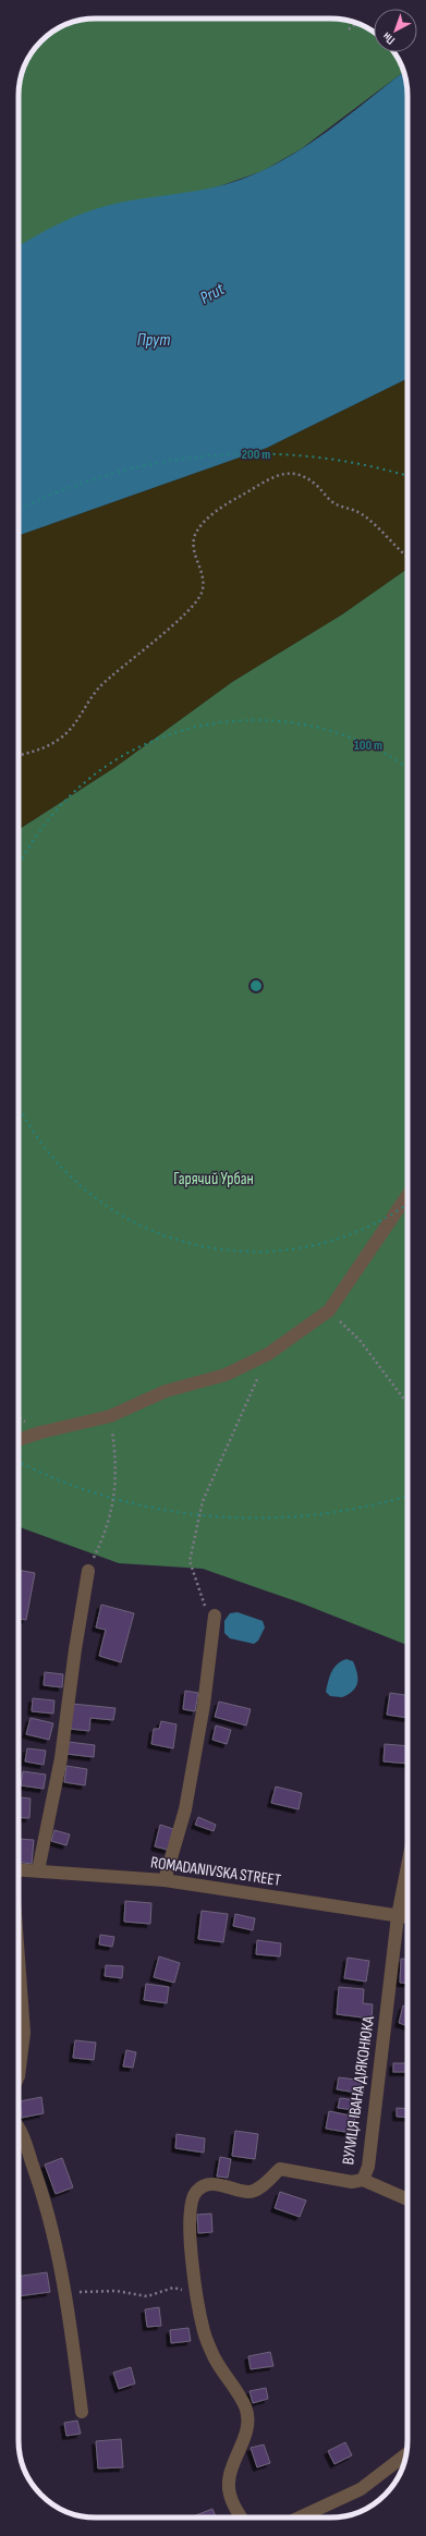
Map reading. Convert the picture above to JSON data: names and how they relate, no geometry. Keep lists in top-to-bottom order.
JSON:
{
  "streets": {
    "street": ["ROMADANIVSKA STREET", "ВУЛИЦЯ ІВАНА ДІЯКОНЮКА"]
  },
  "crossings": [
    ["ROMADANIVSKA STREET", "ВУЛИЦЯ ІВАНА ДІЯКОНЮКА"]
  ],
  "water": ["Prut", "Прут"],
  "parks": ["Гарячий Урбан"],
  "north": "bottom left",
  "rings": ["200 m", "100 m"]
}
